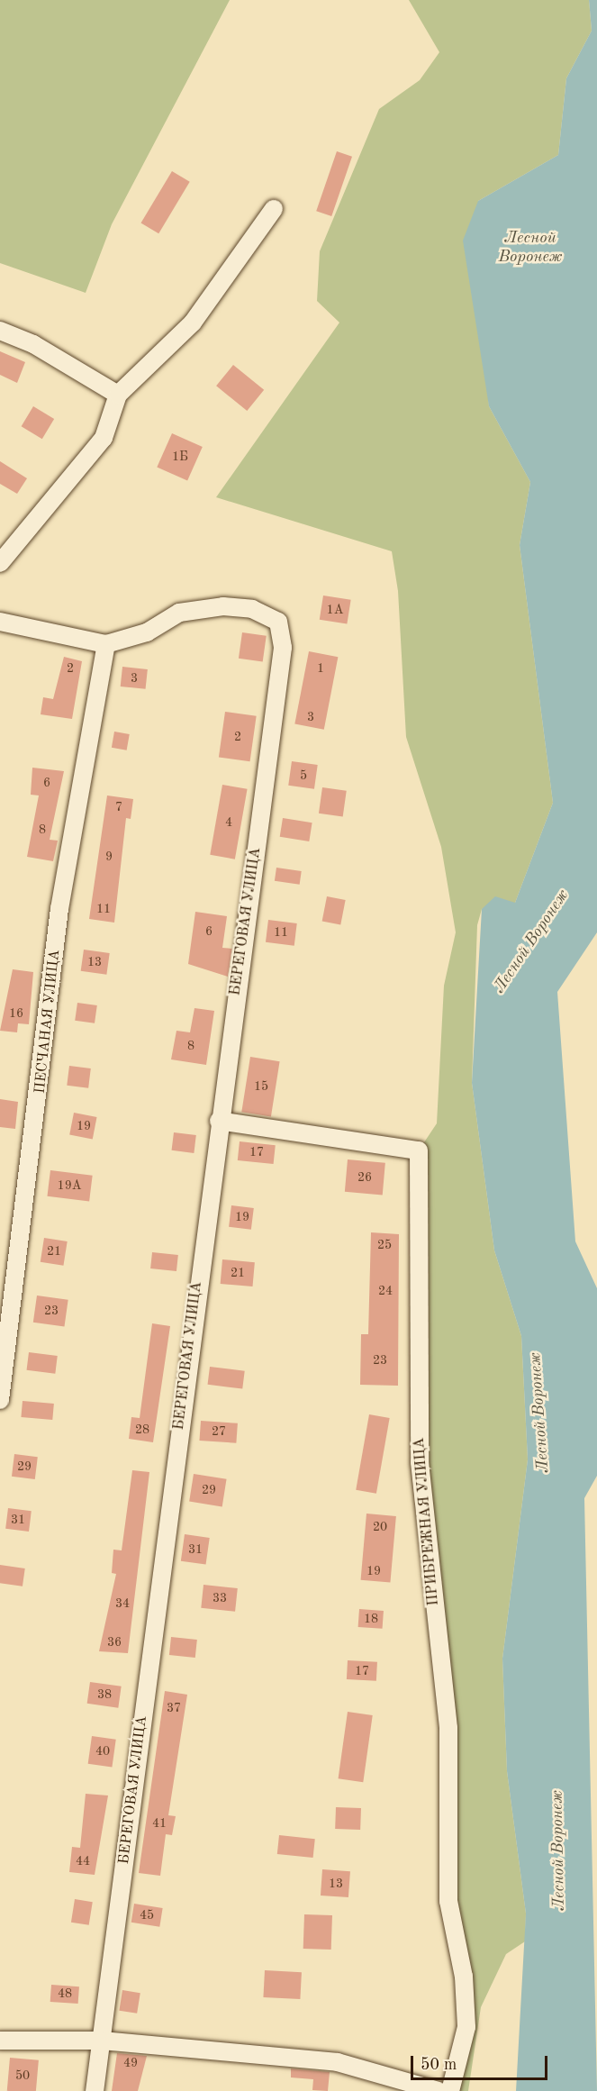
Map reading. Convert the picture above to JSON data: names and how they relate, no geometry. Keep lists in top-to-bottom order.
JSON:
{
  "streets": {
    "street": ["БЕРЕГОВАЯ УЛИЦА", "ПЕСЧАНАЯ УЛИЦА", "ПРИБРЕЖНАЯ УЛИЦА"]
  },
  "crossings": [
    ["БЕРЕГОВАЯ УЛИЦА", "ПЕСЧАНАЯ УЛИЦА"],
    ["БЕРЕГОВАЯ УЛИЦА", "ПРИБРЕЖНАЯ УЛИЦА"]
  ],
  "water": ["Лесной Воронеж"],
  "house_numbers": [
    "1Б",
    "1А",
    "2",
    "1",
    "3",
    "3",
    "2",
    "5",
    "6",
    "7",
    "4",
    "8",
    "9",
    "11",
    "6",
    "11",
    "13",
    "16",
    "8",
    "15",
    "19",
    "17",
    "26",
    "19А",
    "19",
    "25",
    "21",
    "21",
    "24",
    "23",
    "23",
    "28",
    "27",
    "29",
    "29",
    "31",
    "20",
    "31",
    "19",
    "33",
    "34",
    "18",
    "36",
    "17",
    "38",
    "37",
    "40",
    "41",
    "44",
    "13",
    "45",
    "48",
    "49",
    "50"
  ],
  "scale_bar": "50 m"
}
